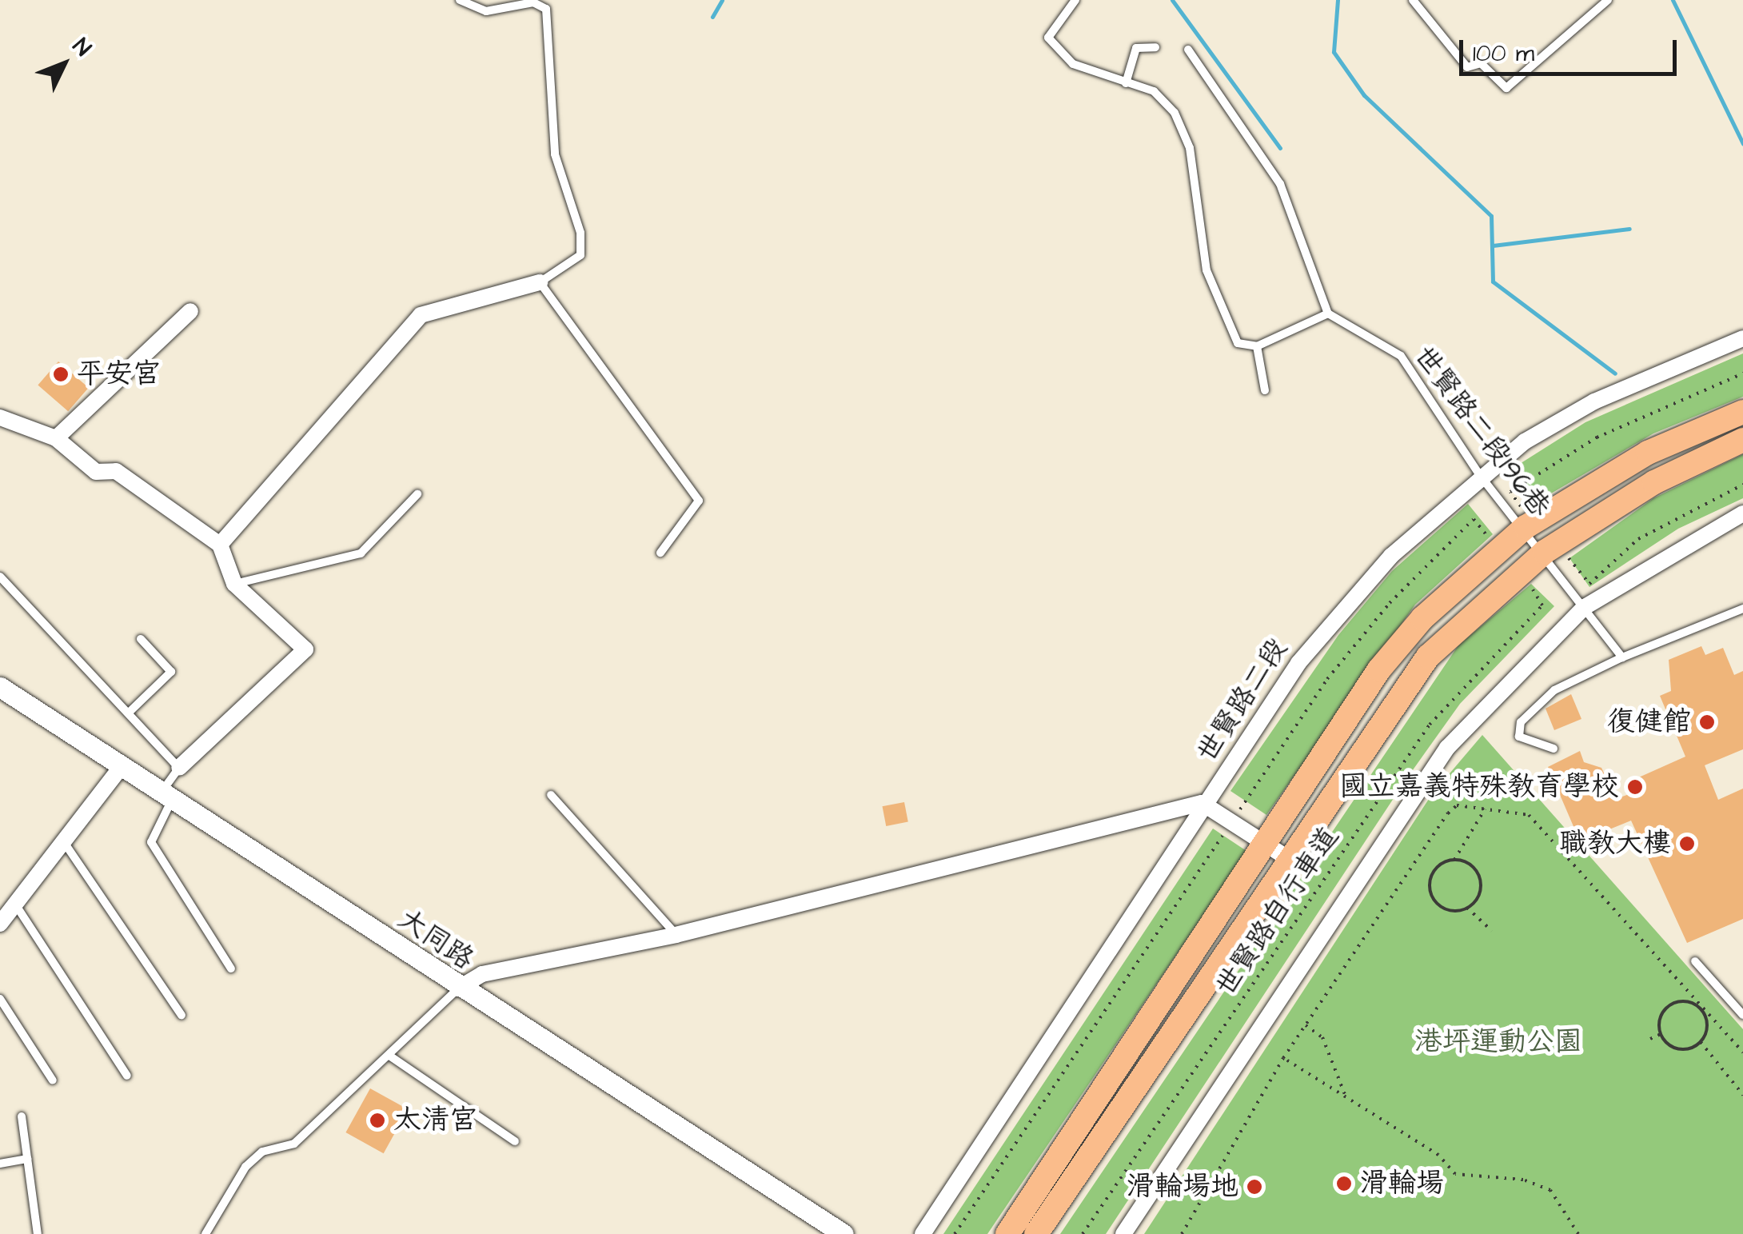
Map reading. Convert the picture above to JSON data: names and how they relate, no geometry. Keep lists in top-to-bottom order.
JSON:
{
  "streets": {
    "street": ["世賢路二段", "大同路"],
    "lane": ["世賢路二段196巷"],
    "path": ["世賢路自行車道"]
  },
  "crossings": [
    ["世賢路二段196巷", "世賢路二段"]
  ],
  "parks": ["港坪運動公園"],
  "places": [
    "平安宮",
    "復健館",
    "國立嘉義特殊教育學校",
    "職教大樓",
    "太清宮",
    "滑輪場",
    "滑輪場地"
  ],
  "scale_bar": "100 m",
  "north": "top right"
}
